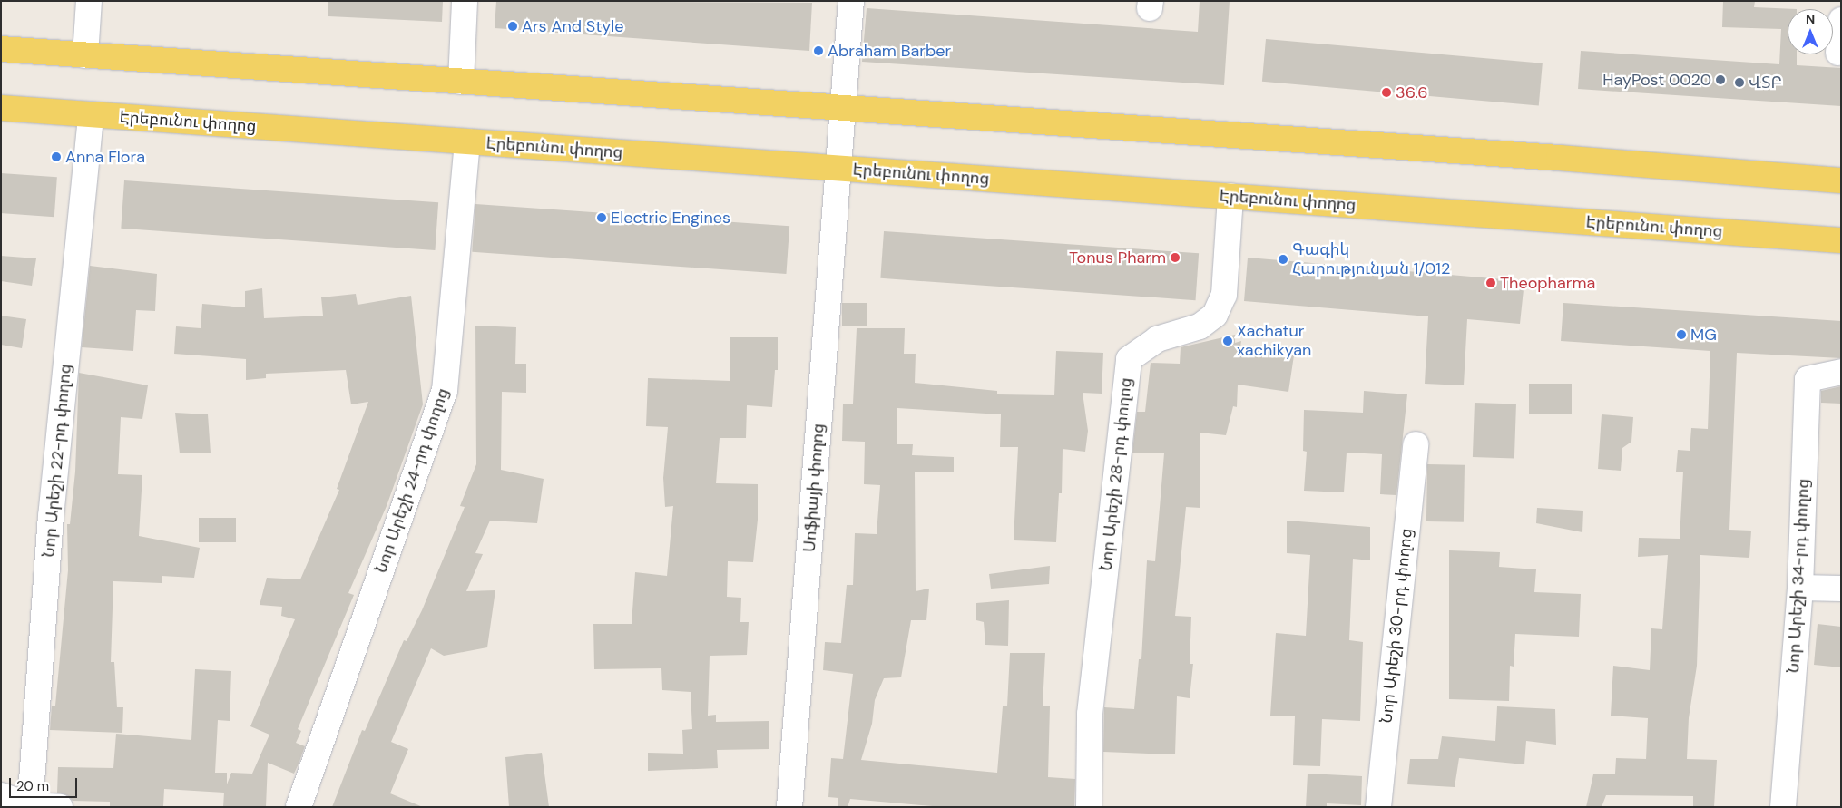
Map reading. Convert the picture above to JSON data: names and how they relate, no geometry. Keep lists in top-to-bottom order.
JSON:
{
  "streets": {
    "main road": ["Էրեբունու փողոց"],
    "street": [
      "Նոր Արեշի 22-րդ փողոց",
      "Նոր Արեշի 28-րդ փողոց",
      "Նոր Արեշի 24-րդ փողոց",
      "Սոֆիայի փողոց",
      "Նոր Արեշի 34-րդ փողոց",
      "Նոր Արեշի 30-րդ փողոց"
    ]
  },
  "crossings": [
    ["Էրեբունու փողոց", "Նոր Արեշի 22-րդ փողոց"],
    ["Էրեբունու փողոց", "Նոր Արեշի 28-րդ փողոց"],
    ["Էրեբունու փողոց", "Նոր Արեշի 24-րդ փողոց"],
    ["Էրեբունու փողոց", "Սոֆիայի փողոց"]
  ],
  "places": [
    "Ars And Style",
    "Abraham Barber",
    "HayPost 0020",
    "ՎՏԲ",
    "36.6",
    "Anna Flora",
    "Electric Engines",
    "Tonus Pharm",
    "Գագիկ Հարությունյան 1/012",
    "Theopharma",
    "MG",
    "Xachatur xachikyan"
  ],
  "scale_bar": "20 m",
  "north": "top"
}
